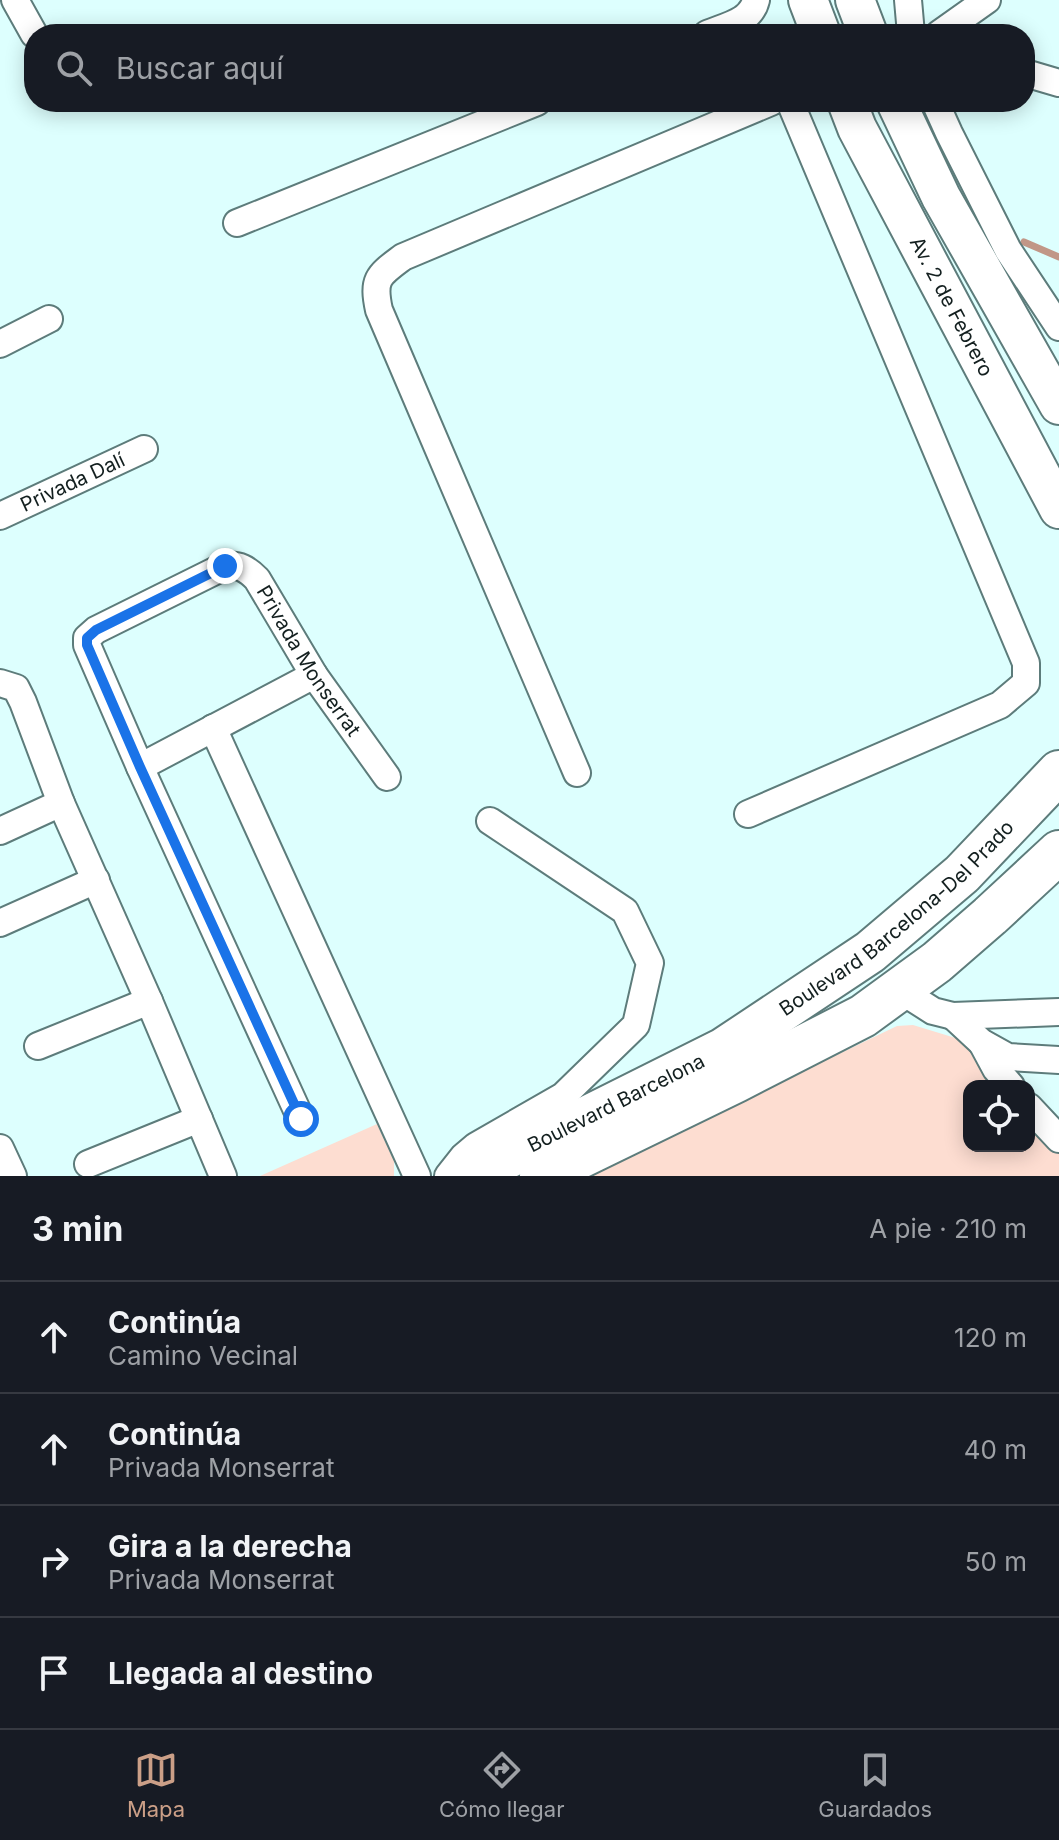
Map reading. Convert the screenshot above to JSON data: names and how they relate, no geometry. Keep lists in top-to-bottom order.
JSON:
{
  "streets": {
    "main road": ["Av. 2 de Febrero", "Boulevard Barcelona-Del Prado", "Boulevard Barcelona"],
    "street": ["Privada Dalí", "Privada Monserrat"]
  },
  "crossings": [
    ["Boulevard Barcelona-Del Prado", "Boulevard Barcelona"]
  ],
  "page": {
    "search": "Buscar aquí",
    "heading": ["3 min", "A pie · 210 m"],
    "list": [
      ["Continúa", "Camino Vecinal", "120 m"],
      ["Continúa", "Privada Monserrat", "40 m"],
      ["Gira a la derecha", "Privada Monserrat", "50 m"],
      "Llegada al destino"
    ],
    "nav": ["Mapa", "Cómo llegar", "Guardados"]
  }
}
